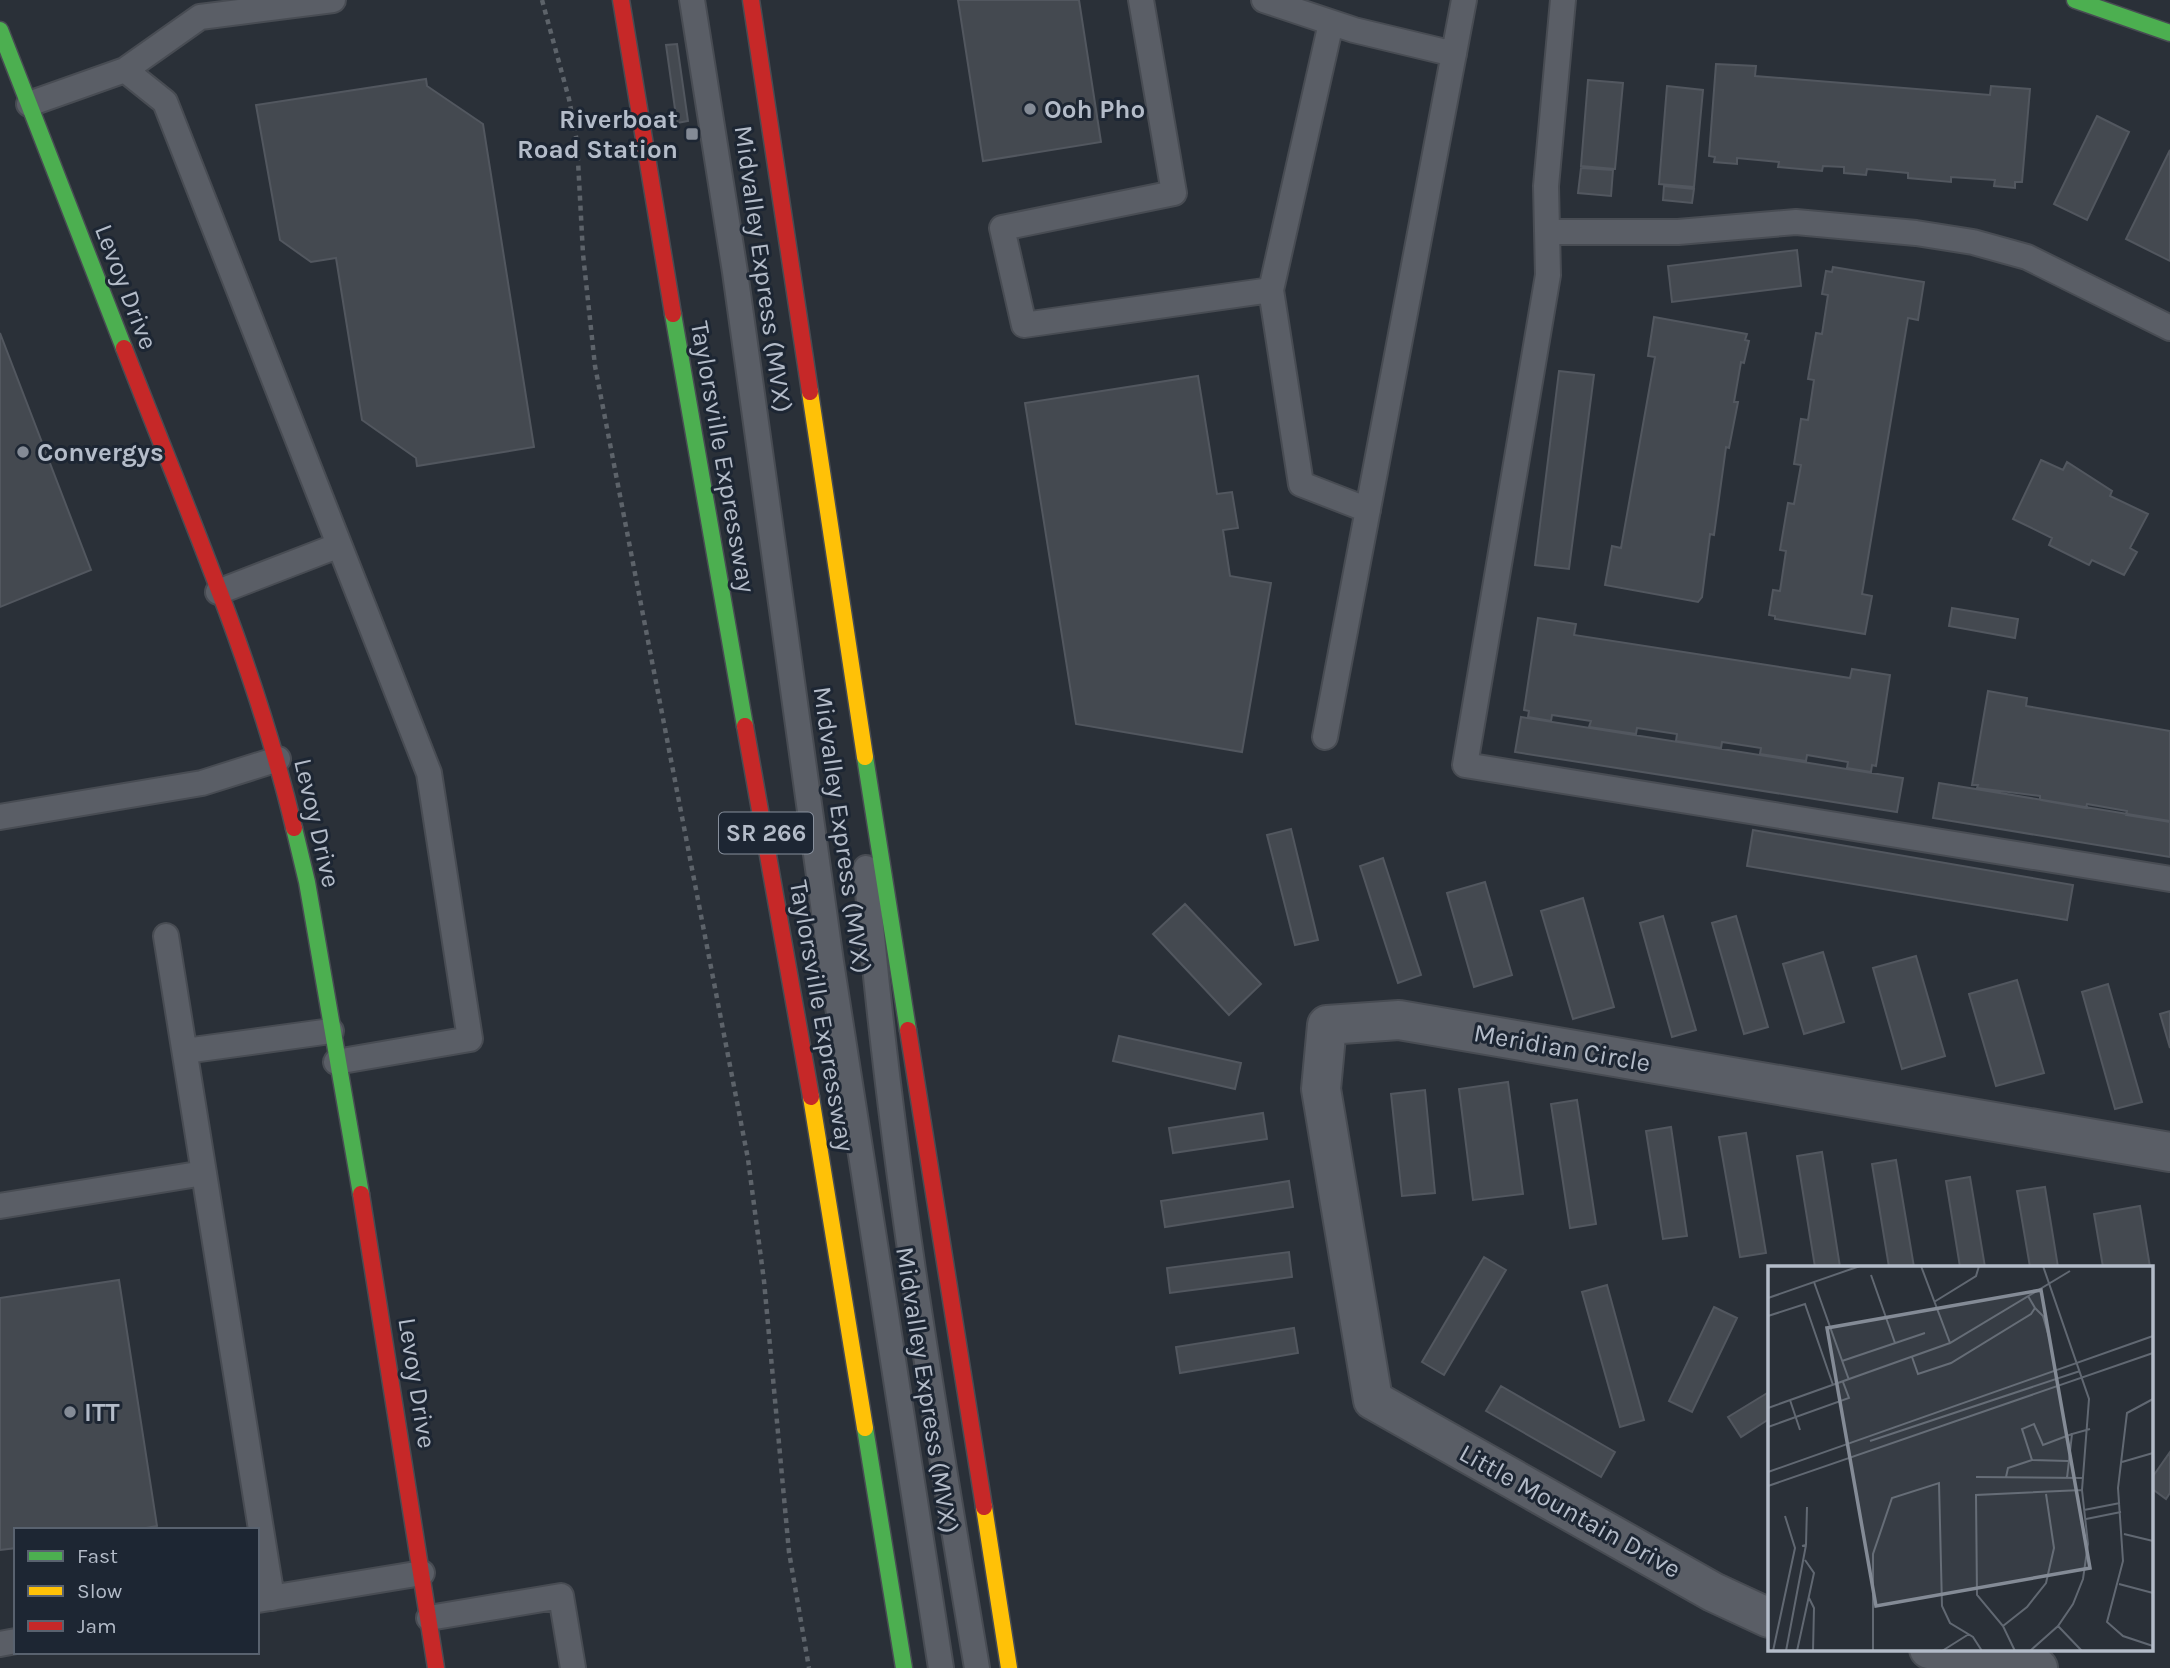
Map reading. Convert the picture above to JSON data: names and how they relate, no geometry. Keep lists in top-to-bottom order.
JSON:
{
  "streets": {
    "main road": ["Levoy Drive", "Taylorsville Expressway", "SR 266"],
    "street": ["Meridian Circle", "Little Mountain Drive"],
    "lane": ["Midvalley Express (MVX)"]
  },
  "crossings": [
    ["Meridian Circle", "Little Mountain Drive"]
  ],
  "places": {
    "other": ["Ooh Pho", "Convergys", "ITT"],
    "transit": ["Riverboat Road Station"]
  },
  "legend": ["Fast", "Slow", "Jam"]
}
